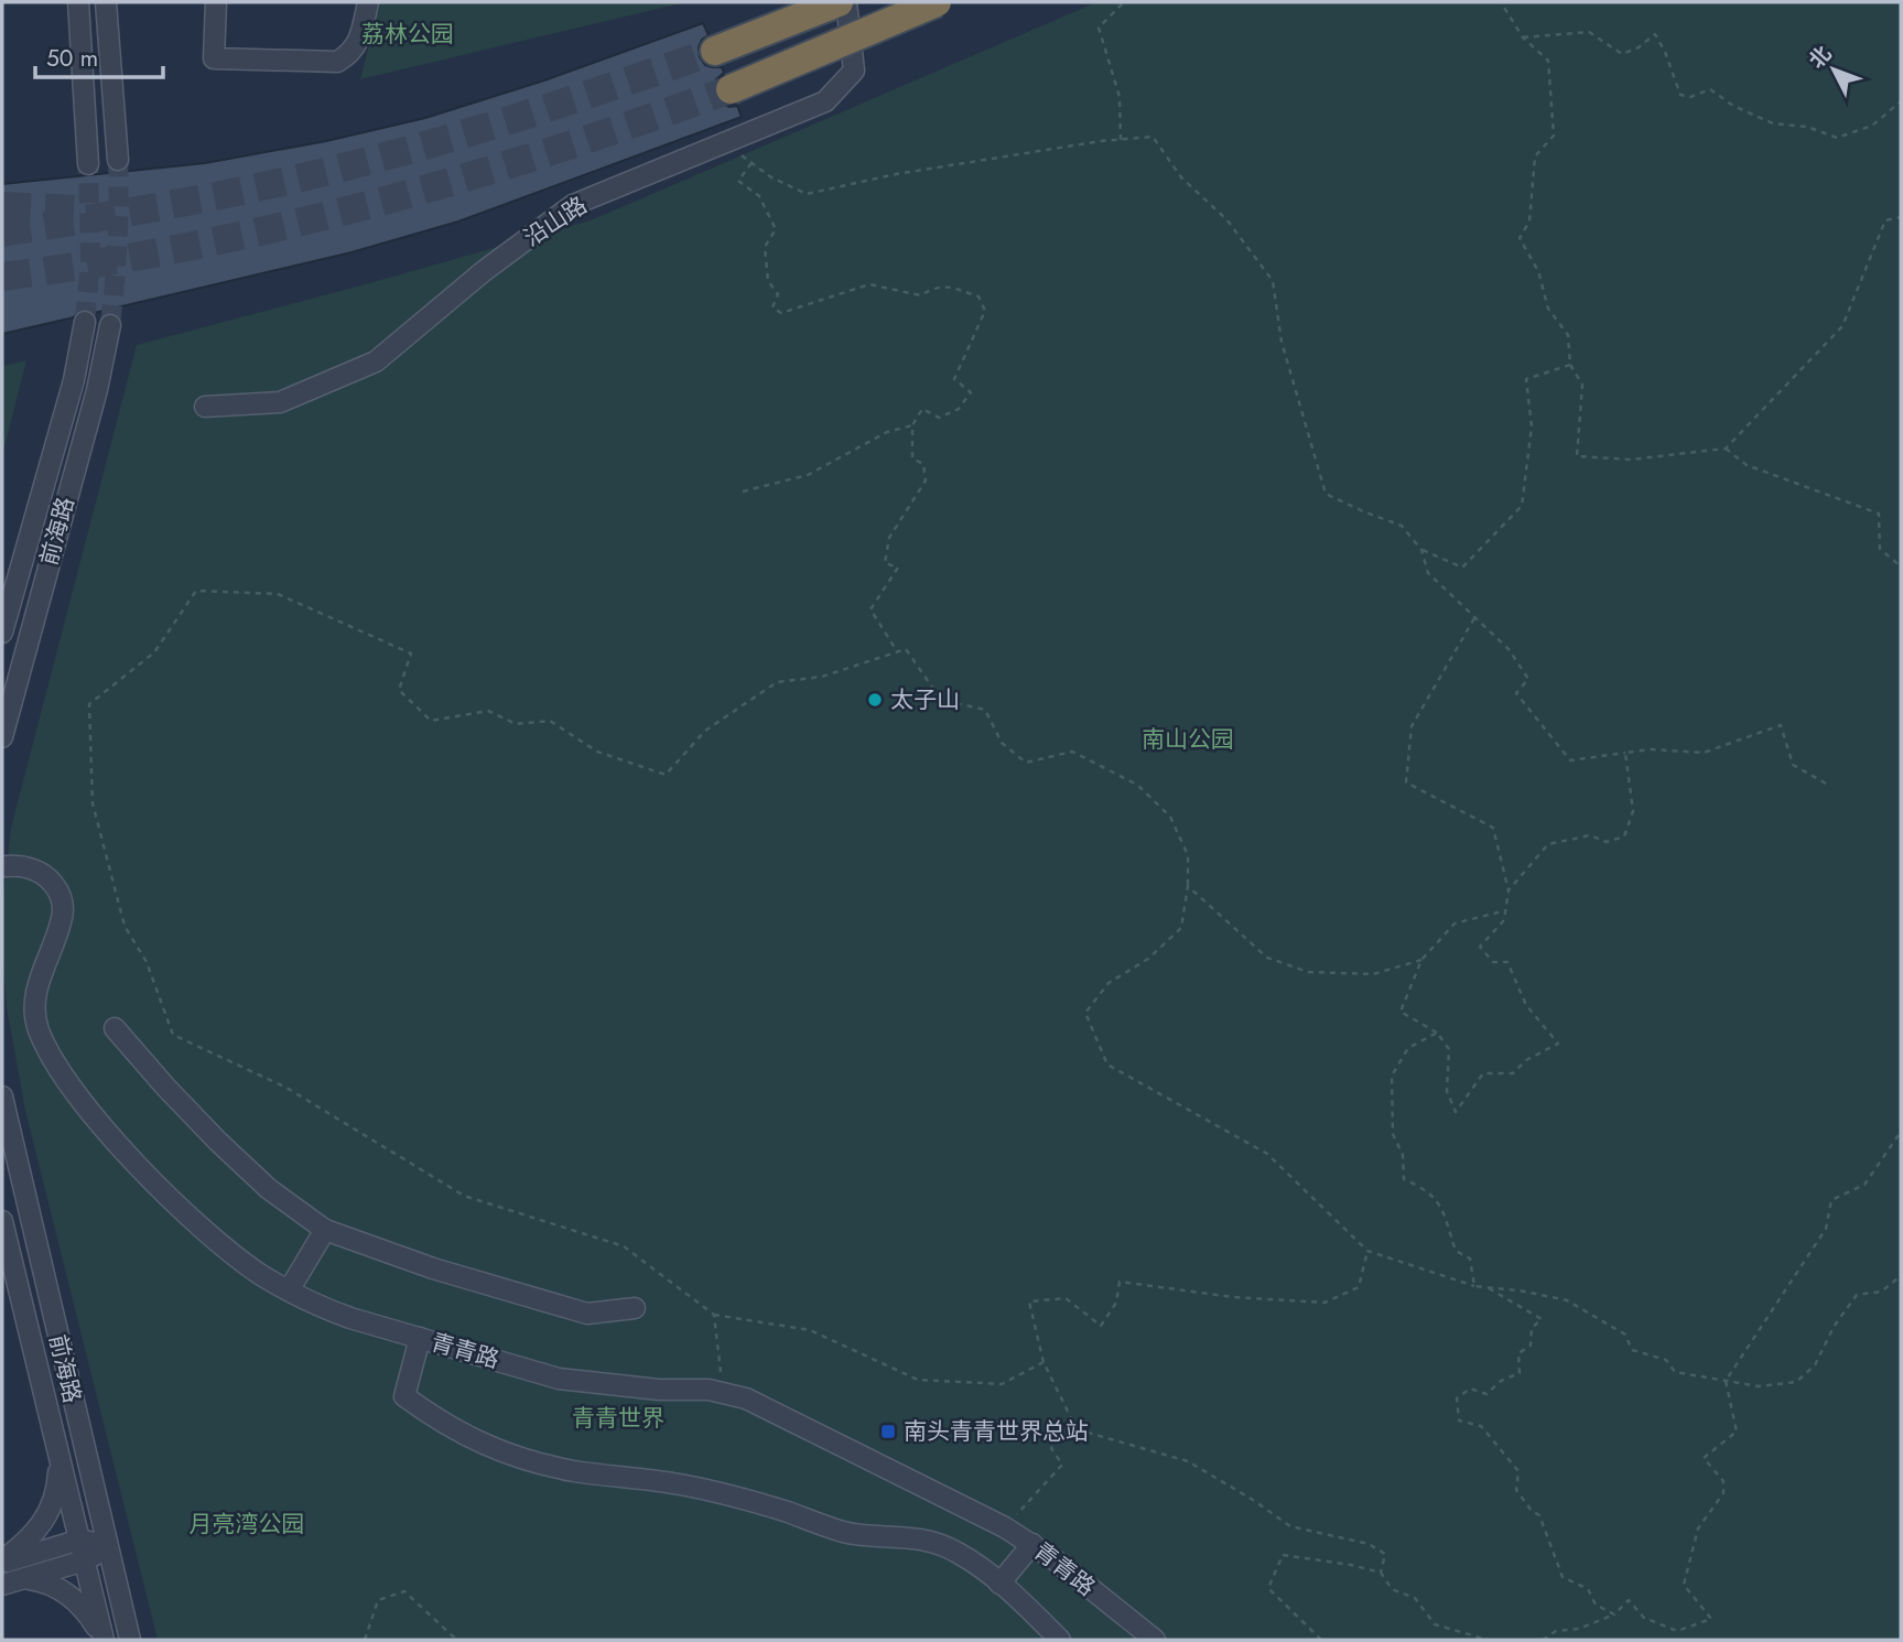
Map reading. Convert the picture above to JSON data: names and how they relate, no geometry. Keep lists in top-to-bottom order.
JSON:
{
  "streets": {
    "street": ["沿山路", "前海路", "青青路"]
  },
  "parks": [
    "荔林公园",
    "南山公园",
    "青青世界",
    "月亮湾公园"
  ],
  "places": {
    "other": ["太子山"],
    "transit": ["南头青青世界总站"]
  },
  "scale_bar": "50 m",
  "north": "top left"
}
